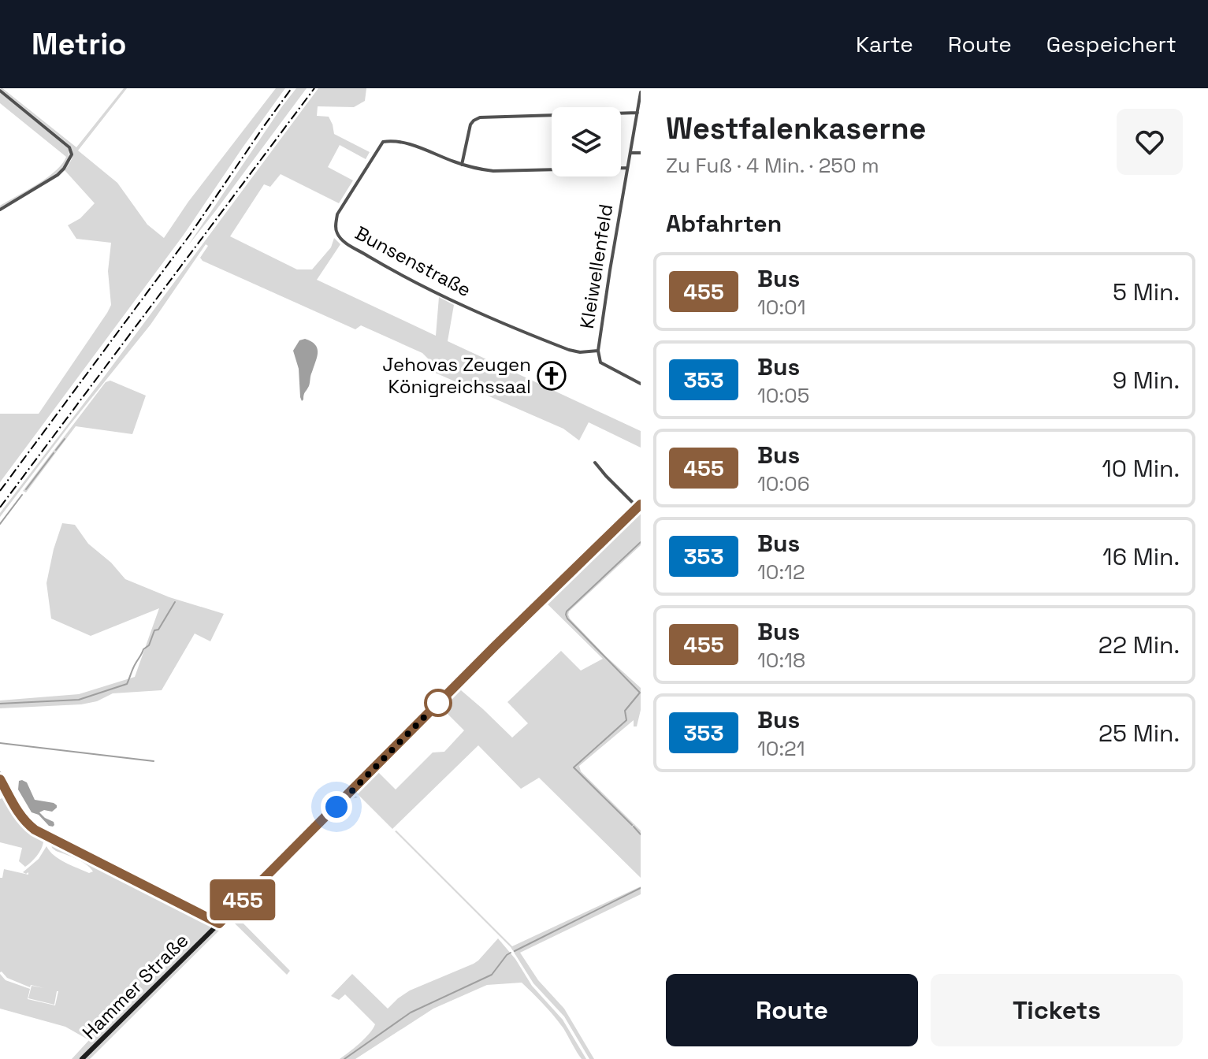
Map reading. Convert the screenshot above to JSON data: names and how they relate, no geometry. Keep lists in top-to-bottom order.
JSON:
{
  "streets": {
    "main road": ["Hammer Straße"],
    "street": ["Bunsenstraße", "Kleiwellenfeld"]
  },
  "crossings": [
    ["Bunsenstraße", "Kleiwellenfeld"]
  ],
  "places": {
    "church": ["Jehovas Zeugen Königreichssaal"]
  },
  "lines": ["bus line 455"],
  "page": {
    "header": "Metrio",
    "nav": ["Karte", "Route", "Gespeichert"],
    "on_map": "455",
    "heading": [
      ["Westfalenkaserne", "Zu Fuß · 4 Min. · 250 m"],
      "Abfahrten"
    ],
    "list": [
      {
        "mark": "455",
        "name": "Bus",
        "note": "10:01",
        "value": "5 Min."
      },
      {
        "mark": "353",
        "name": "Bus",
        "note": "10:05",
        "value": "9 Min."
      },
      {
        "mark": "455",
        "name": "Bus",
        "note": "10:06",
        "value": "10 Min."
      },
      {
        "mark": "353",
        "name": "Bus",
        "note": "10:12",
        "value": "16 Min."
      },
      {
        "mark": "455",
        "name": "Bus",
        "note": "10:18",
        "value": "22 Min."
      },
      {
        "mark": "353",
        "name": "Bus",
        "note": "10:21",
        "value": "25 Min."
      }
    ],
    "buttons": ["Route", "Tickets"]
  }
}
